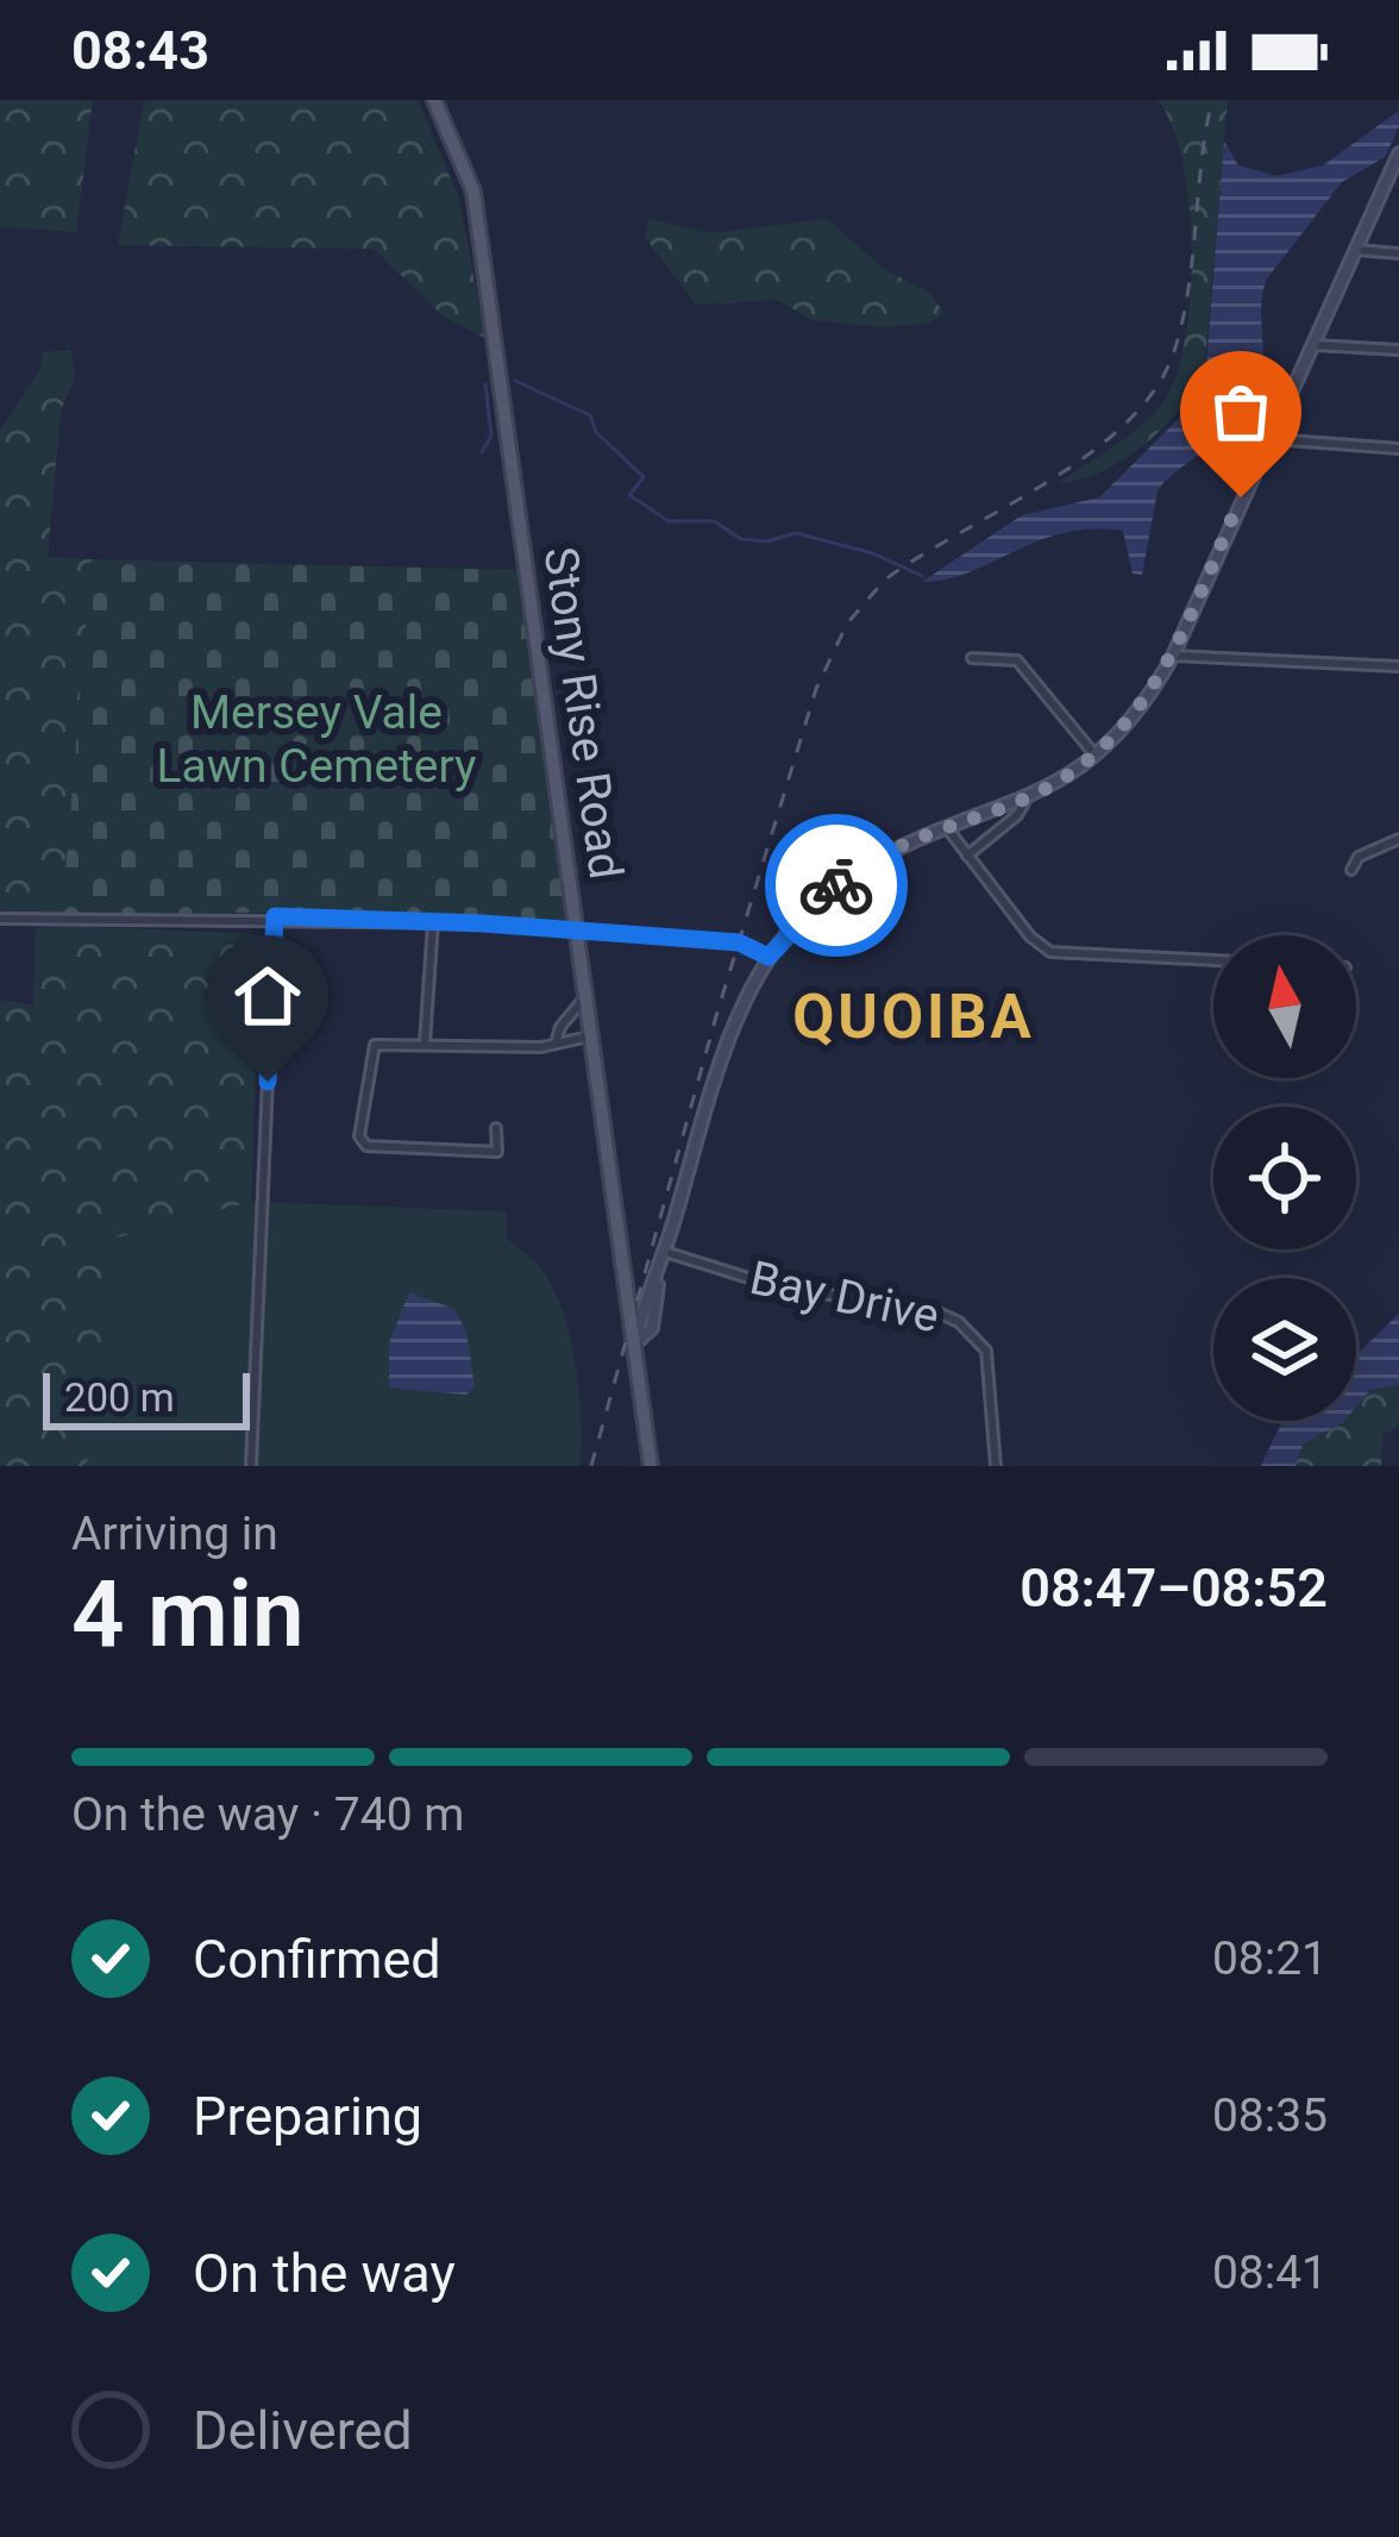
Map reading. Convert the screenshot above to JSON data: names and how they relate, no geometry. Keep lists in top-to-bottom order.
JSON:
{
  "streets": {
    "main road": ["Stony Rise Road"],
    "street": ["Bay Drive"]
  },
  "districts": ["QUOIBA"],
  "parks": ["Mersey Vale Lawn Cemetery"],
  "scale_bar": "200 m",
  "north": "top",
  "page": {
    "status": "08:43",
    "scale": "200 m",
    "heading": ["4 min", "Arriving in", "08:47–08:52"],
    "bar": "On the way · 740 m",
    "list": [
      ["Confirmed", "08:21"],
      ["Preparing", "08:35"],
      ["On the way", "08:41"],
      "Delivered"
    ]
  }
}
